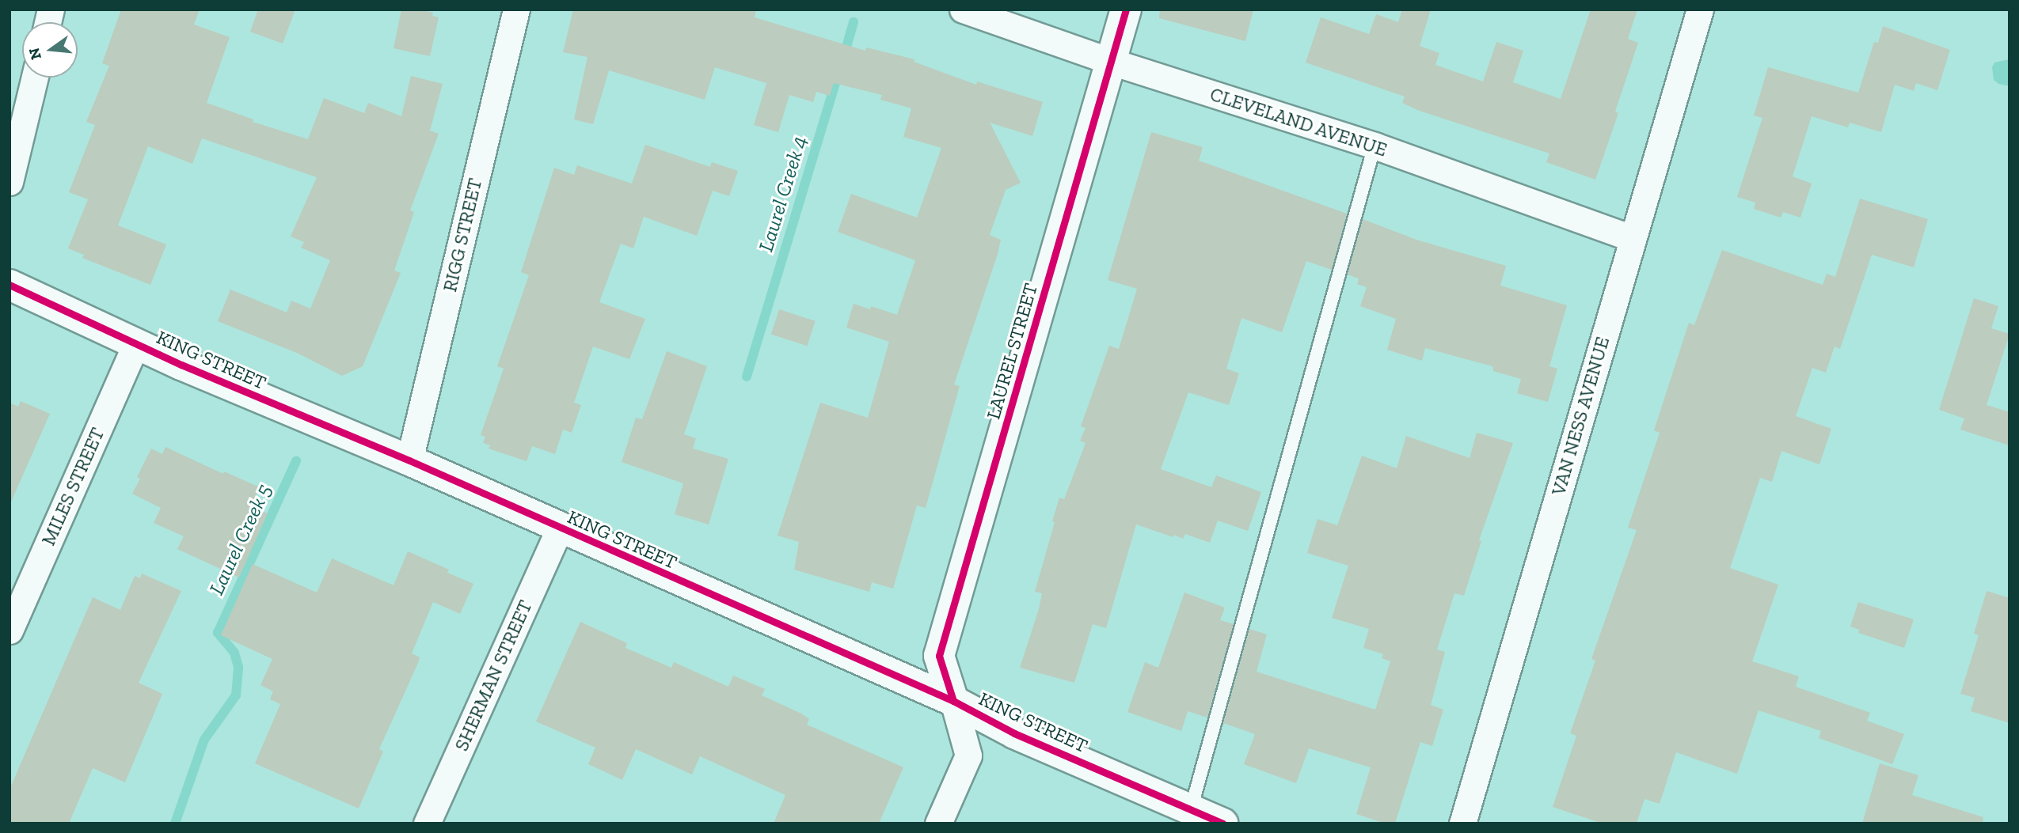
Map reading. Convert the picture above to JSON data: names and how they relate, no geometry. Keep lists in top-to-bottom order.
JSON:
{
  "streets": {
    "street": [
      "CLEVELAND AVENUE",
      "RIGG STREET",
      "LAUREL STREET",
      "KING STREET",
      "VAN NESS AVENUE",
      "MILES STREET",
      "SHERMAN STREET"
    ]
  },
  "crossings": [
    ["CLEVELAND AVENUE", "LAUREL STREET"],
    ["CLEVELAND AVENUE", "VAN NESS AVENUE"],
    ["RIGG STREET", "KING STREET"],
    ["LAUREL STREET", "KING STREET"],
    ["KING STREET", "MILES STREET"],
    ["KING STREET", "SHERMAN STREET"]
  ],
  "water": ["Laurel Creek 4", "Laurel Creek 5"],
  "north": "left"
}
